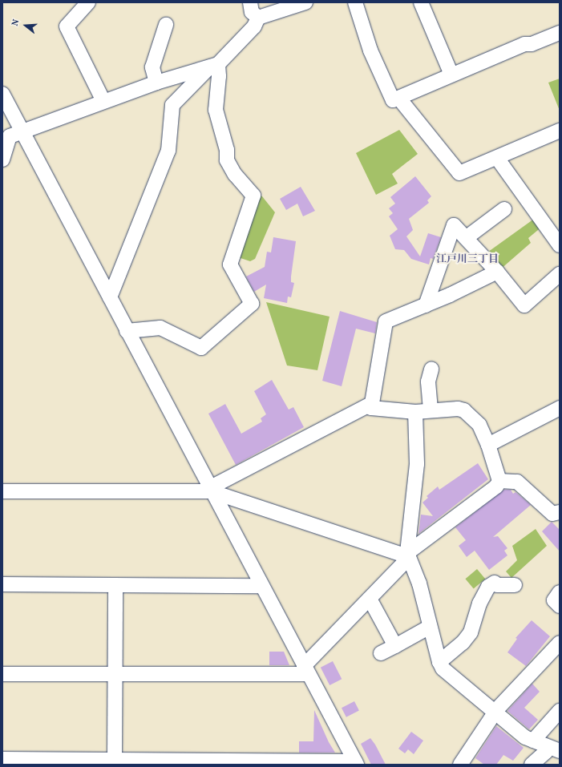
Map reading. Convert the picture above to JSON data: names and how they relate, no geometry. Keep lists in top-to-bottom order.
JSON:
{
  "districts": ["江戸川三丁目"],
  "north": "left"
}
